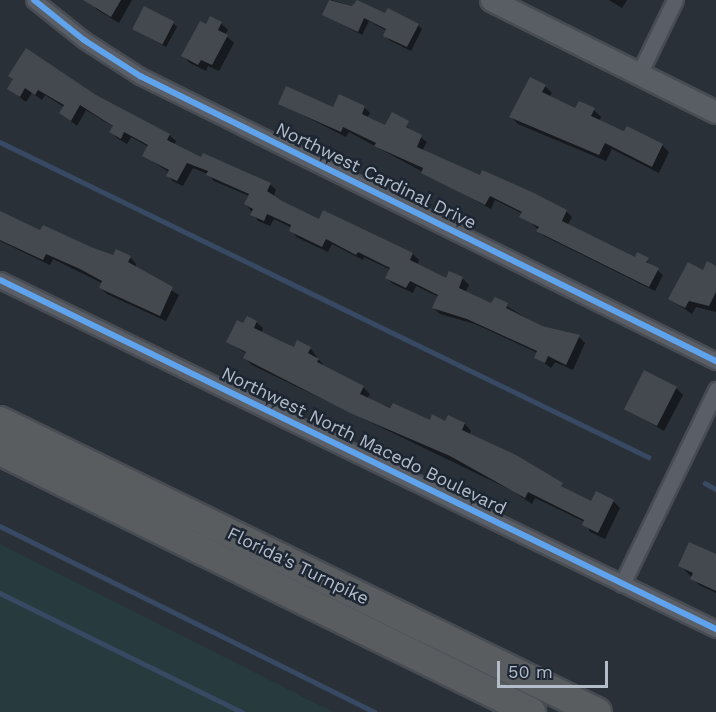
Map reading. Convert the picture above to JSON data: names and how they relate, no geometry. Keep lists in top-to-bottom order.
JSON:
{
  "streets": {
    "highway": ["Florida's Turnpike"],
    "street": ["Northwest Cardinal Drive", "Northwest North Macedo Boulevard"]
  },
  "scale_bar": "50 m"
}
